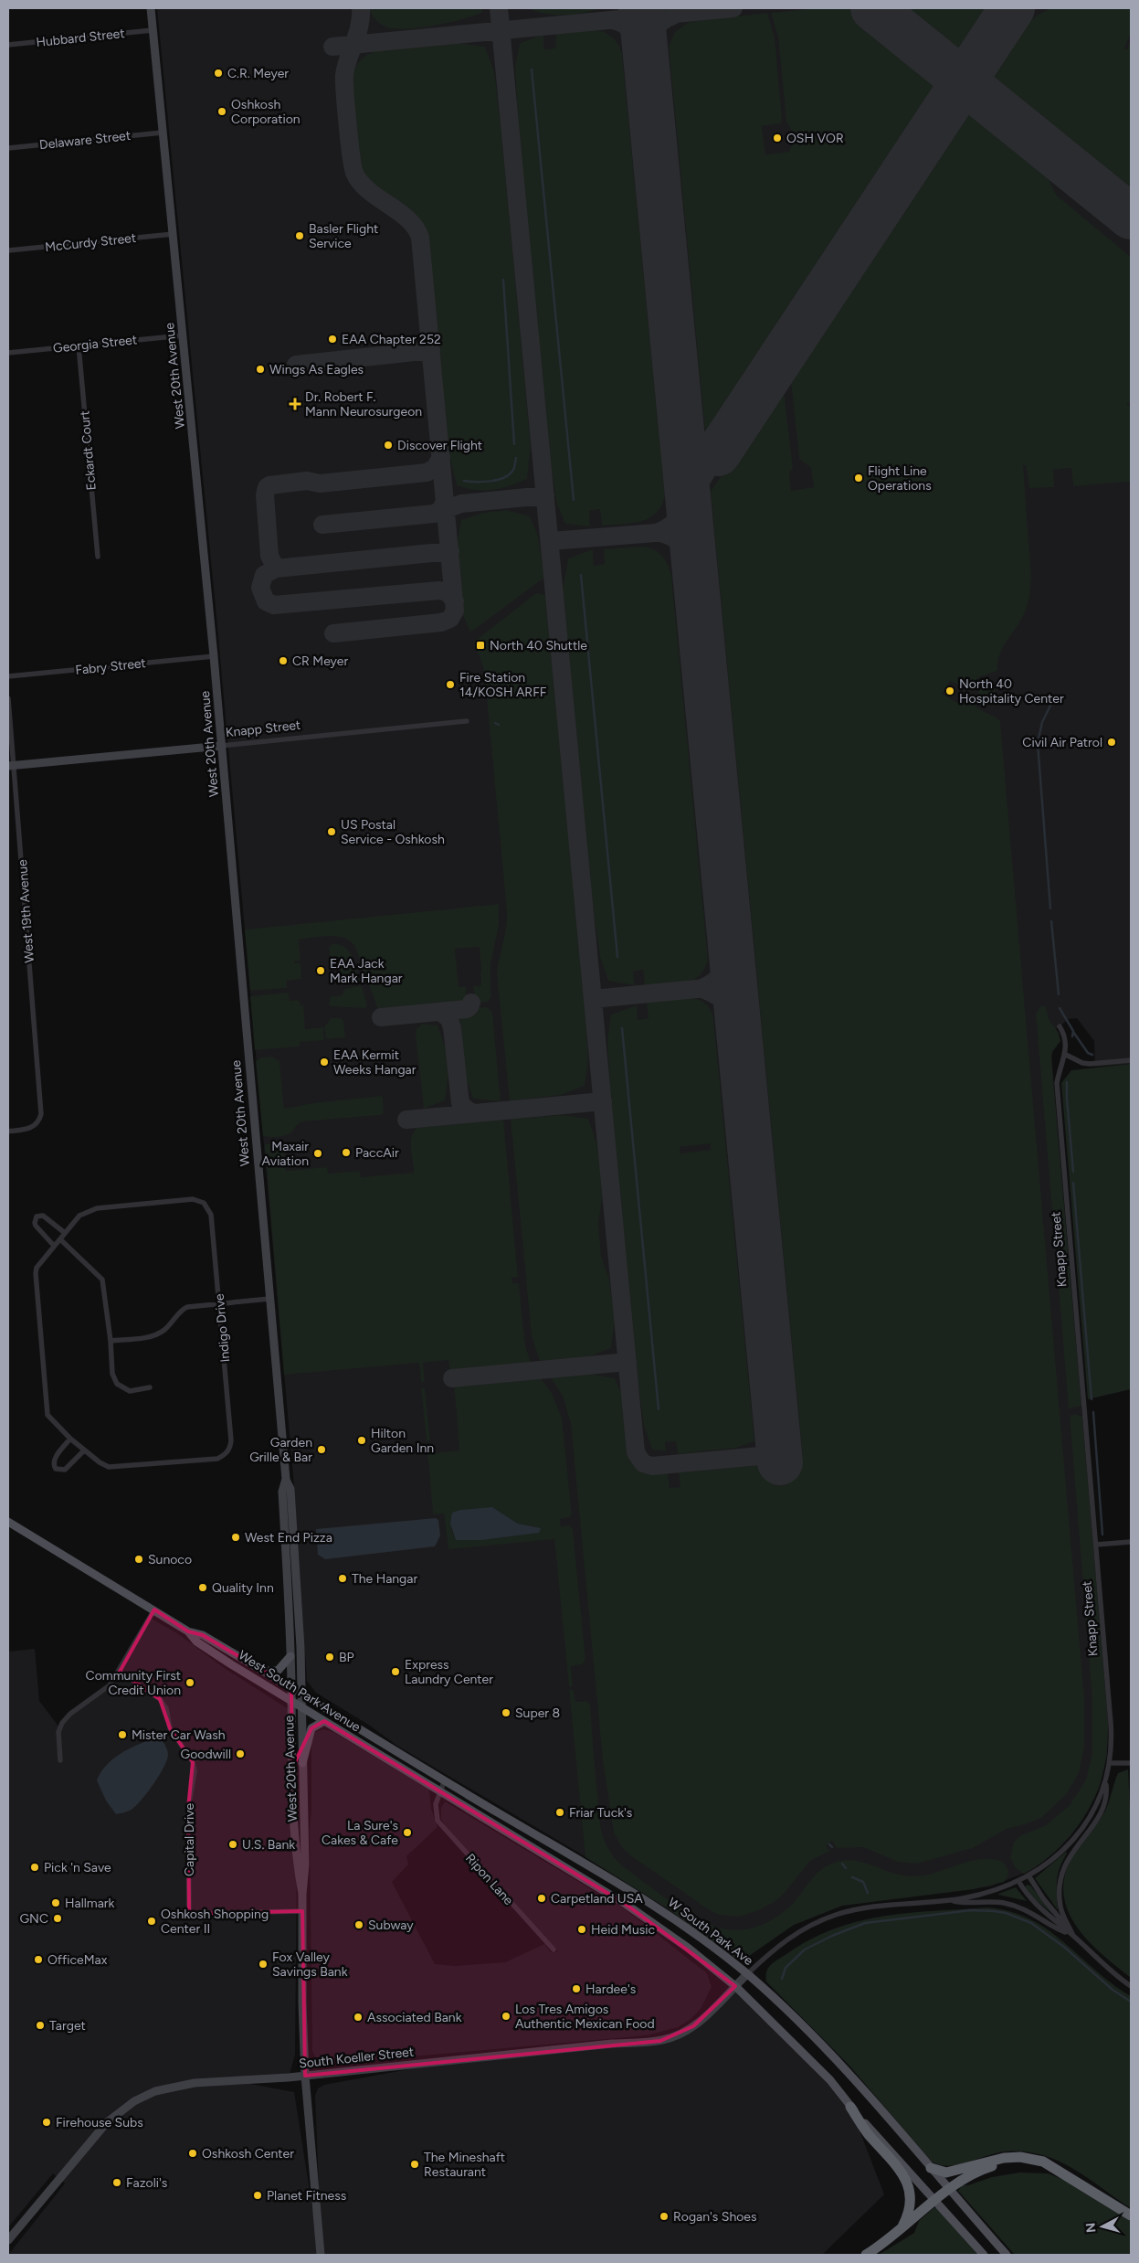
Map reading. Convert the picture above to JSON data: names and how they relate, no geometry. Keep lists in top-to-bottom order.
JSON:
{
  "streets": {
    "main road": [
      "West 20th Avenue",
      "Knapp Street",
      "West South Park Avenue",
      "W South Park Ave",
      "South Koeller Street"
    ],
    "street": [
      "Hubbard Street",
      "Delaware Street",
      "McCurdy Street",
      "Georgia Street",
      "Eckardt Court",
      "Fabry Street",
      "West 19th Avenue",
      "Indigo Drive",
      "Capital Drive",
      "Ripon Lane"
    ]
  },
  "crossings": [
    ["Hubbard Street", "West 20th Avenue"],
    ["Delaware Street", "West 20th Avenue"],
    ["McCurdy Street", "West 20th Avenue"],
    ["Georgia Street", "West 20th Avenue"],
    ["Georgia Street", "Eckardt Court"],
    ["West 20th Avenue", "Fabry Street"],
    ["West 20th Avenue", "Knapp Street"],
    ["West 20th Avenue", "West South Park Avenue"],
    ["West 20th Avenue", "Capital Drive"],
    ["West 20th Avenue", "South Koeller Street"],
    ["Knapp Street", "West 19th Avenue"],
    ["Knapp Street", "W South Park Ave"],
    ["Knapp Street", "South Koeller Street"],
    ["West South Park Avenue", "Ripon Lane"],
    ["West South Park Avenue", "W South Park Ave"],
    ["W South Park Ave", "South Koeller Street"]
  ],
  "places": {
    "other": [
      "C.R. Meyer",
      "Oshkosh Corporation",
      "OSH VOR",
      "Basler Flight Service",
      "EAA Chapter 252",
      "Wings As Eagles",
      "Discover Flight",
      "Flight Line Operations",
      "CR Meyer",
      "Fire Station 14/KOSH ARFF",
      "North 40 Hospitality Center",
      "Civil Air Patrol",
      "US Postal Service - Oshkosh",
      "EAA Jack Mark Hangar",
      "EAA Kermit Weeks Hangar",
      "PaccAir",
      "Maxair Aviation",
      "Hilton Garden Inn",
      "Garden Grille & Bar",
      "West End Pizza",
      "Sunoco",
      "The Hangar",
      "Quality Inn",
      "BP",
      "Express Laundry Center",
      "Community First Credit Union",
      "Super 8",
      "Mister Car Wash",
      "Goodwill",
      "Friar Tuck's",
      "La Sure's Cakes & Cafe",
      "U.S. Bank",
      "Pick 'n Save",
      "Carpetland USA",
      "Hallmark",
      "GNC",
      "Oshkosh Shopping Center II",
      "Subway",
      "Heid Music",
      "OfficeMax",
      "Fox Valley Savings Bank",
      "Hardee's",
      "Los Tres Amigos Authentic Mexican Food",
      "Associated Bank",
      "Target",
      "Firehouse Subs",
      "Oshkosh Center",
      "The Mineshaft Restaurant",
      "Fazoli's",
      "Planet Fitness",
      "Rogan's Shoes"
    ],
    "health": ["Dr. Robert F. Mann Neurosurgeon"],
    "transit": ["North 40 Shuttle"]
  },
  "north": "left"
}
